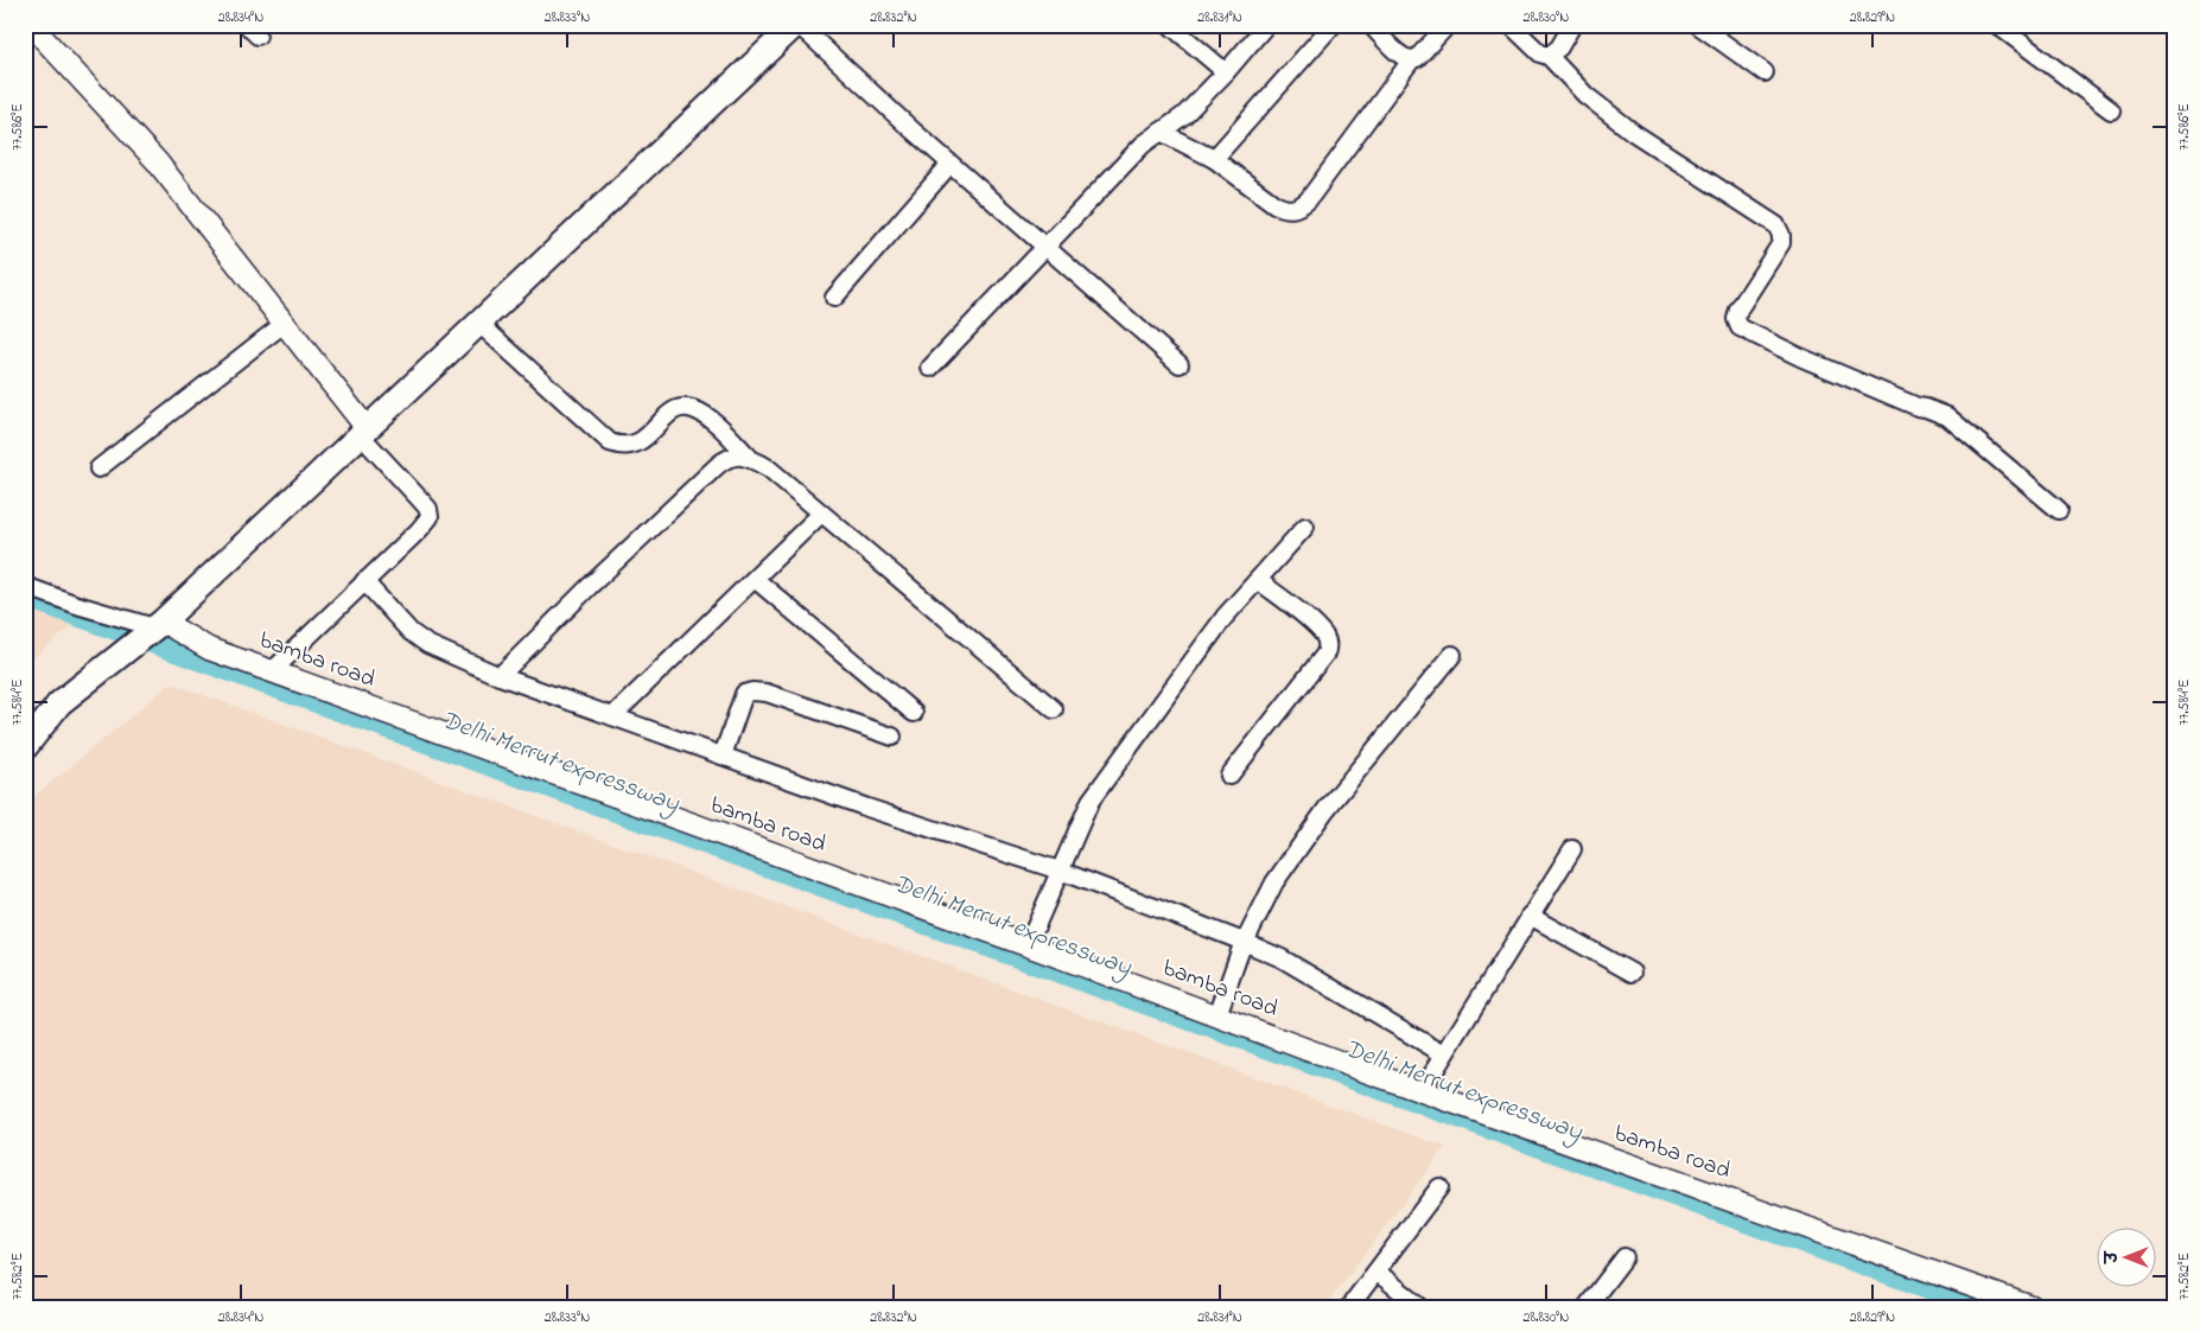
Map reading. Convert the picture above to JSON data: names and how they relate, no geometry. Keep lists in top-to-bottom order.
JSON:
{
  "streets": {
    "street": ["bamba road"]
  },
  "water": ["Delhi Merrut expressway"],
  "north": "left",
  "coordinates": [
    "28.834°N",
    "28.833°N",
    "28.832°N",
    "28.831°N",
    "28.830°N",
    "28.829°N",
    "77.586°E",
    "77.584°E",
    "77.582°E"
  ]
}
